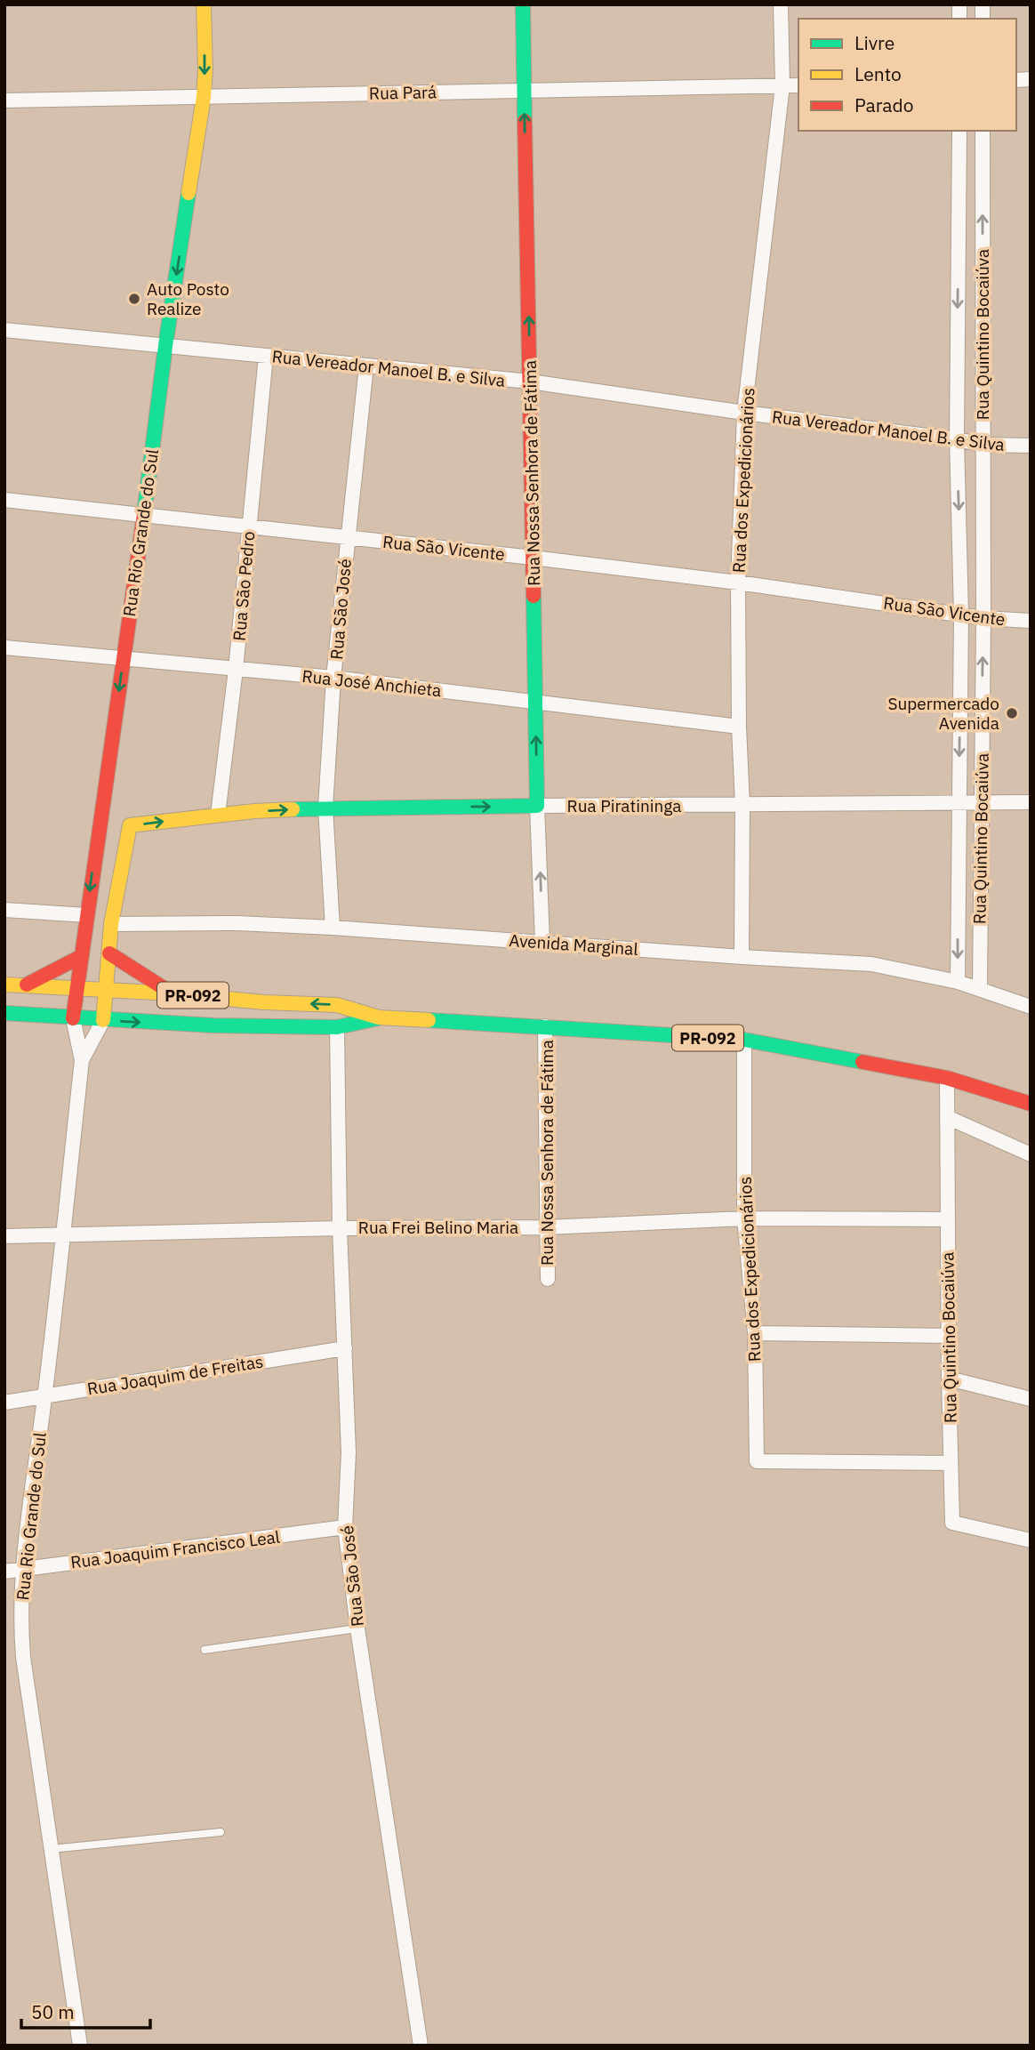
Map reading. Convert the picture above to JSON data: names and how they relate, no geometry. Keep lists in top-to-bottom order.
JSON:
{
  "streets": {
    "street": [
      "Rua Pará",
      "Rua Quintino Bocaiúva",
      "Rua Vereador Manoel B. e Silva",
      "Rua Nossa Senhora de Fátima",
      "Rua dos Expedicionários",
      "Rua Rio Grande do Sul",
      "Rua São Vicente",
      "Rua São Pedro",
      "Rua São José",
      "Rua José Anchieta",
      "Rua Piratininga",
      "Avenida Marginal",
      "PR-092",
      "Rua Frei Belino Maria",
      "Rua Joaquim de Freitas",
      "Rua Joaquim Francisco Leal"
    ]
  },
  "crossings": [
    ["Rua Pará", "Rua Nossa Senhora de Fátima"],
    ["Rua Pará", "Rua dos Expedicionários"],
    ["Rua Pará", "Rua Rio Grande do Sul"],
    ["Rua Quintino Bocaiúva", "Rua Vereador Manoel B. e Silva"],
    ["Rua Quintino Bocaiúva", "Rua dos Expedicionários"],
    ["Rua Quintino Bocaiúva", "Rua São Vicente"],
    ["Rua Quintino Bocaiúva", "Rua Piratininga"],
    ["Rua Quintino Bocaiúva", "Avenida Marginal"],
    ["Rua Quintino Bocaiúva", "PR-092"],
    ["Rua Quintino Bocaiúva", "Rua Frei Belino Maria"],
    ["Rua Vereador Manoel B. e Silva", "Rua Nossa Senhora de Fátima"],
    ["Rua Vereador Manoel B. e Silva", "Rua dos Expedicionários"],
    ["Rua Vereador Manoel B. e Silva", "Rua Rio Grande do Sul"],
    ["Rua Vereador Manoel B. e Silva", "Rua São Pedro"],
    ["Rua Vereador Manoel B. e Silva", "Rua São José"],
    ["Rua Nossa Senhora de Fátima", "Rua São Vicente"],
    ["Rua Nossa Senhora de Fátima", "Rua José Anchieta"],
    ["Rua Nossa Senhora de Fátima", "Rua Piratininga"],
    ["Rua Nossa Senhora de Fátima", "Avenida Marginal"],
    ["Rua Nossa Senhora de Fátima", "PR-092"],
    ["Rua Nossa Senhora de Fátima", "Rua Frei Belino Maria"],
    ["Rua dos Expedicionários", "Rua São Vicente"],
    ["Rua dos Expedicionários", "Rua José Anchieta"],
    ["Rua dos Expedicionários", "Rua Piratininga"],
    ["Rua dos Expedicionários", "Avenida Marginal"],
    ["Rua dos Expedicionários", "PR-092"],
    ["Rua dos Expedicionários", "Rua Frei Belino Maria"],
    ["Rua Rio Grande do Sul", "Rua São Vicente"],
    ["Rua Rio Grande do Sul", "Rua José Anchieta"],
    ["Rua Rio Grande do Sul", "PR-092"],
    ["Rua Rio Grande do Sul", "Rua Frei Belino Maria"],
    ["Rua Rio Grande do Sul", "Rua Joaquim de Freitas"],
    ["Rua Rio Grande do Sul", "Rua Joaquim Francisco Leal"],
    ["Rua São Vicente", "Rua São Pedro"],
    ["Rua São Vicente", "Rua São José"],
    ["Rua São Pedro", "Rua José Anchieta"],
    ["Rua São Pedro", "Rua Piratininga"],
    ["Rua São José", "Rua José Anchieta"],
    ["Rua São José", "Rua Piratininga"],
    ["Rua São José", "Avenida Marginal"],
    ["Rua São José", "PR-092"],
    ["Rua São José", "Rua Frei Belino Maria"],
    ["Rua São José", "Rua Joaquim de Freitas"],
    ["Rua São José", "Rua Joaquim Francisco Leal"],
    ["Rua Piratininga", "Avenida Marginal"]
  ],
  "one_way": ["Rua Nossa Senhora de Fátima", "Rua Piratininga"],
  "places": ["Auto Posto Realize", "Supermercado Avenida"],
  "legend": ["Livre", "Lento", "Parado"],
  "scale_bar": "50 m"
}
